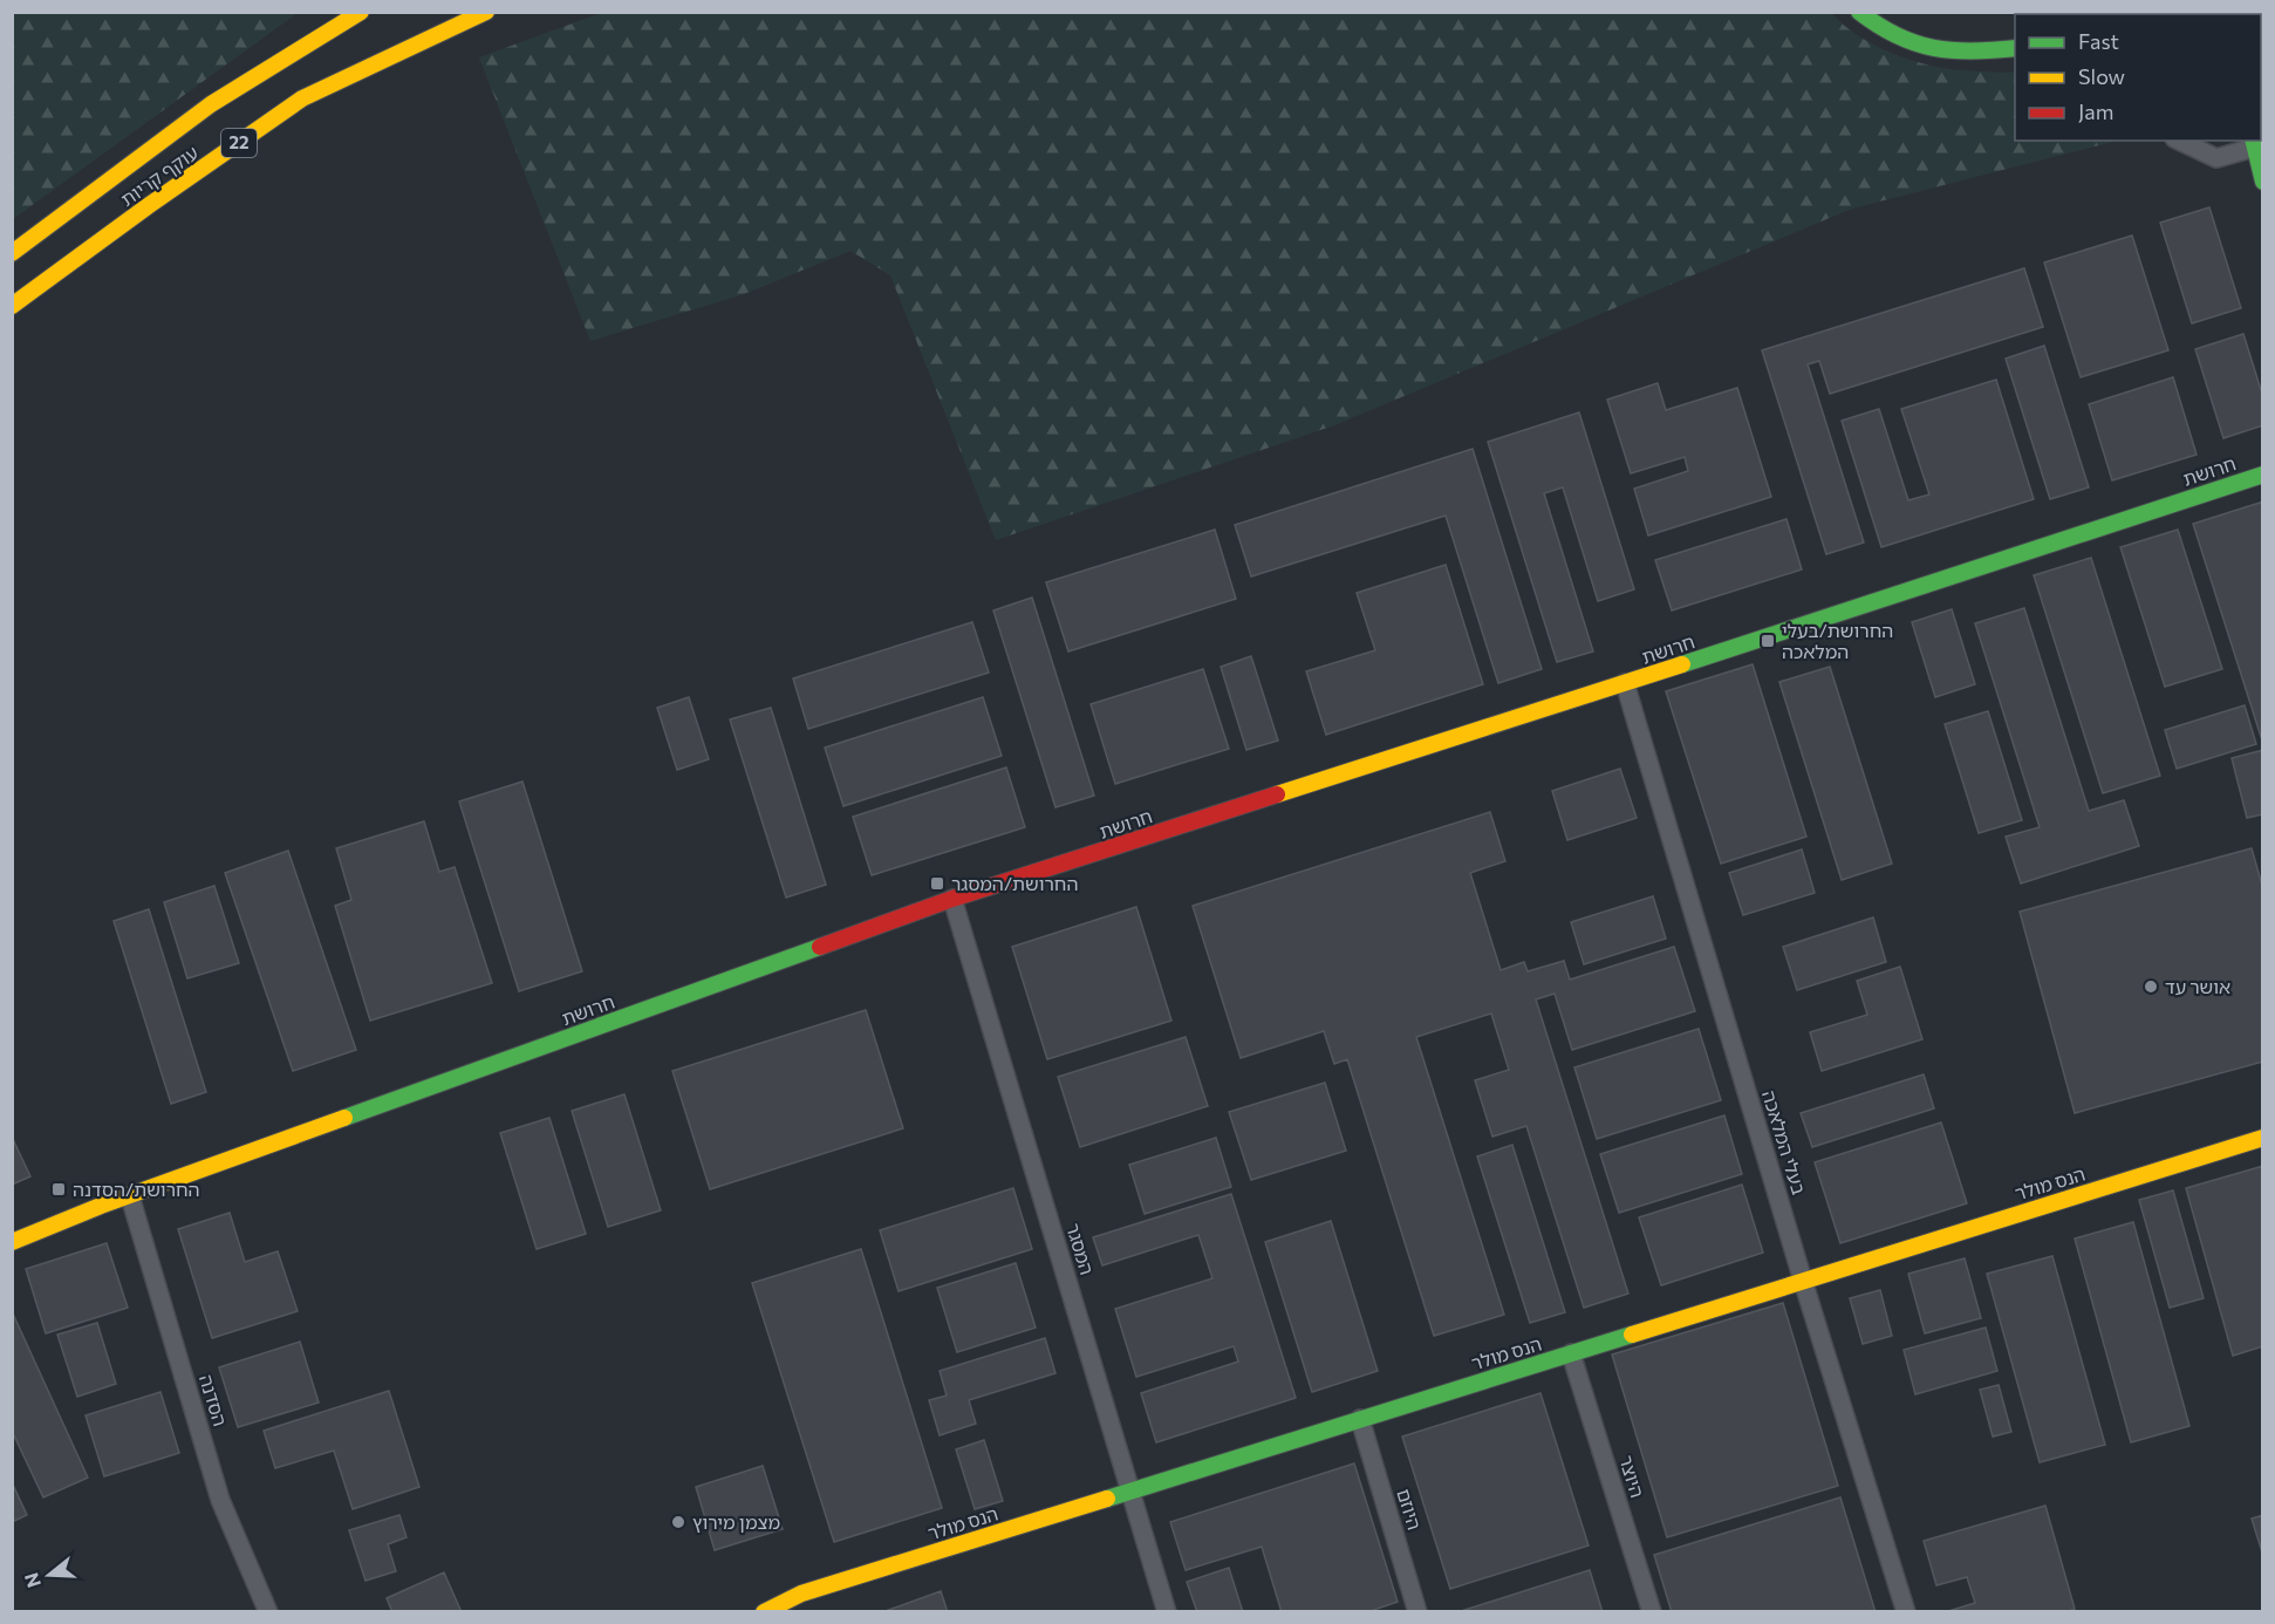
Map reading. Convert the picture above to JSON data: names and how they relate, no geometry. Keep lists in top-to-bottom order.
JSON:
{
  "streets": {
    "main road": [
      "22",
      "עוקף קריות",
      "חרושת",
      "הנס מולר"
    ],
    "street": [
      "בעלי המלאכה",
      "המסגר",
      "הסדנה",
      "היוצר",
      "היוזם"
    ]
  },
  "crossings": [
    ["חרושת", "בעלי המלאכה"],
    ["חרושת", "המסגר"],
    ["חרושת", "הסדנה"],
    ["בעלי המלאכה", "הנס מולר"],
    ["הנס מולר", "המסגר"],
    ["הנס מולר", "היוצר"],
    ["הנס מולר", "היוזם"]
  ],
  "places": {
    "transit": ["החרושת/בעלי המלאכה", "החרושת/המסגר", "החרושת/הסדנה"],
    "other": ["אושר עד", "מצמן מירוץ"]
  },
  "legend": ["Fast", "Slow", "Jam"],
  "north": "left"
}
